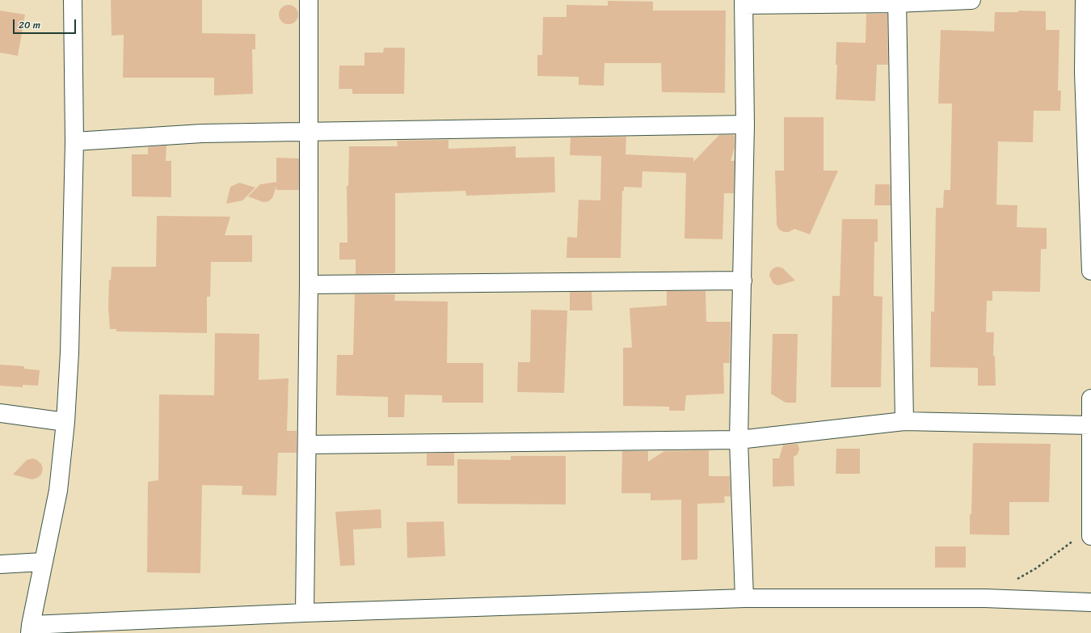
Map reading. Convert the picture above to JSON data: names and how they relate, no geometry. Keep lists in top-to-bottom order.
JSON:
{
  "scale_bar": "20 m"
}
